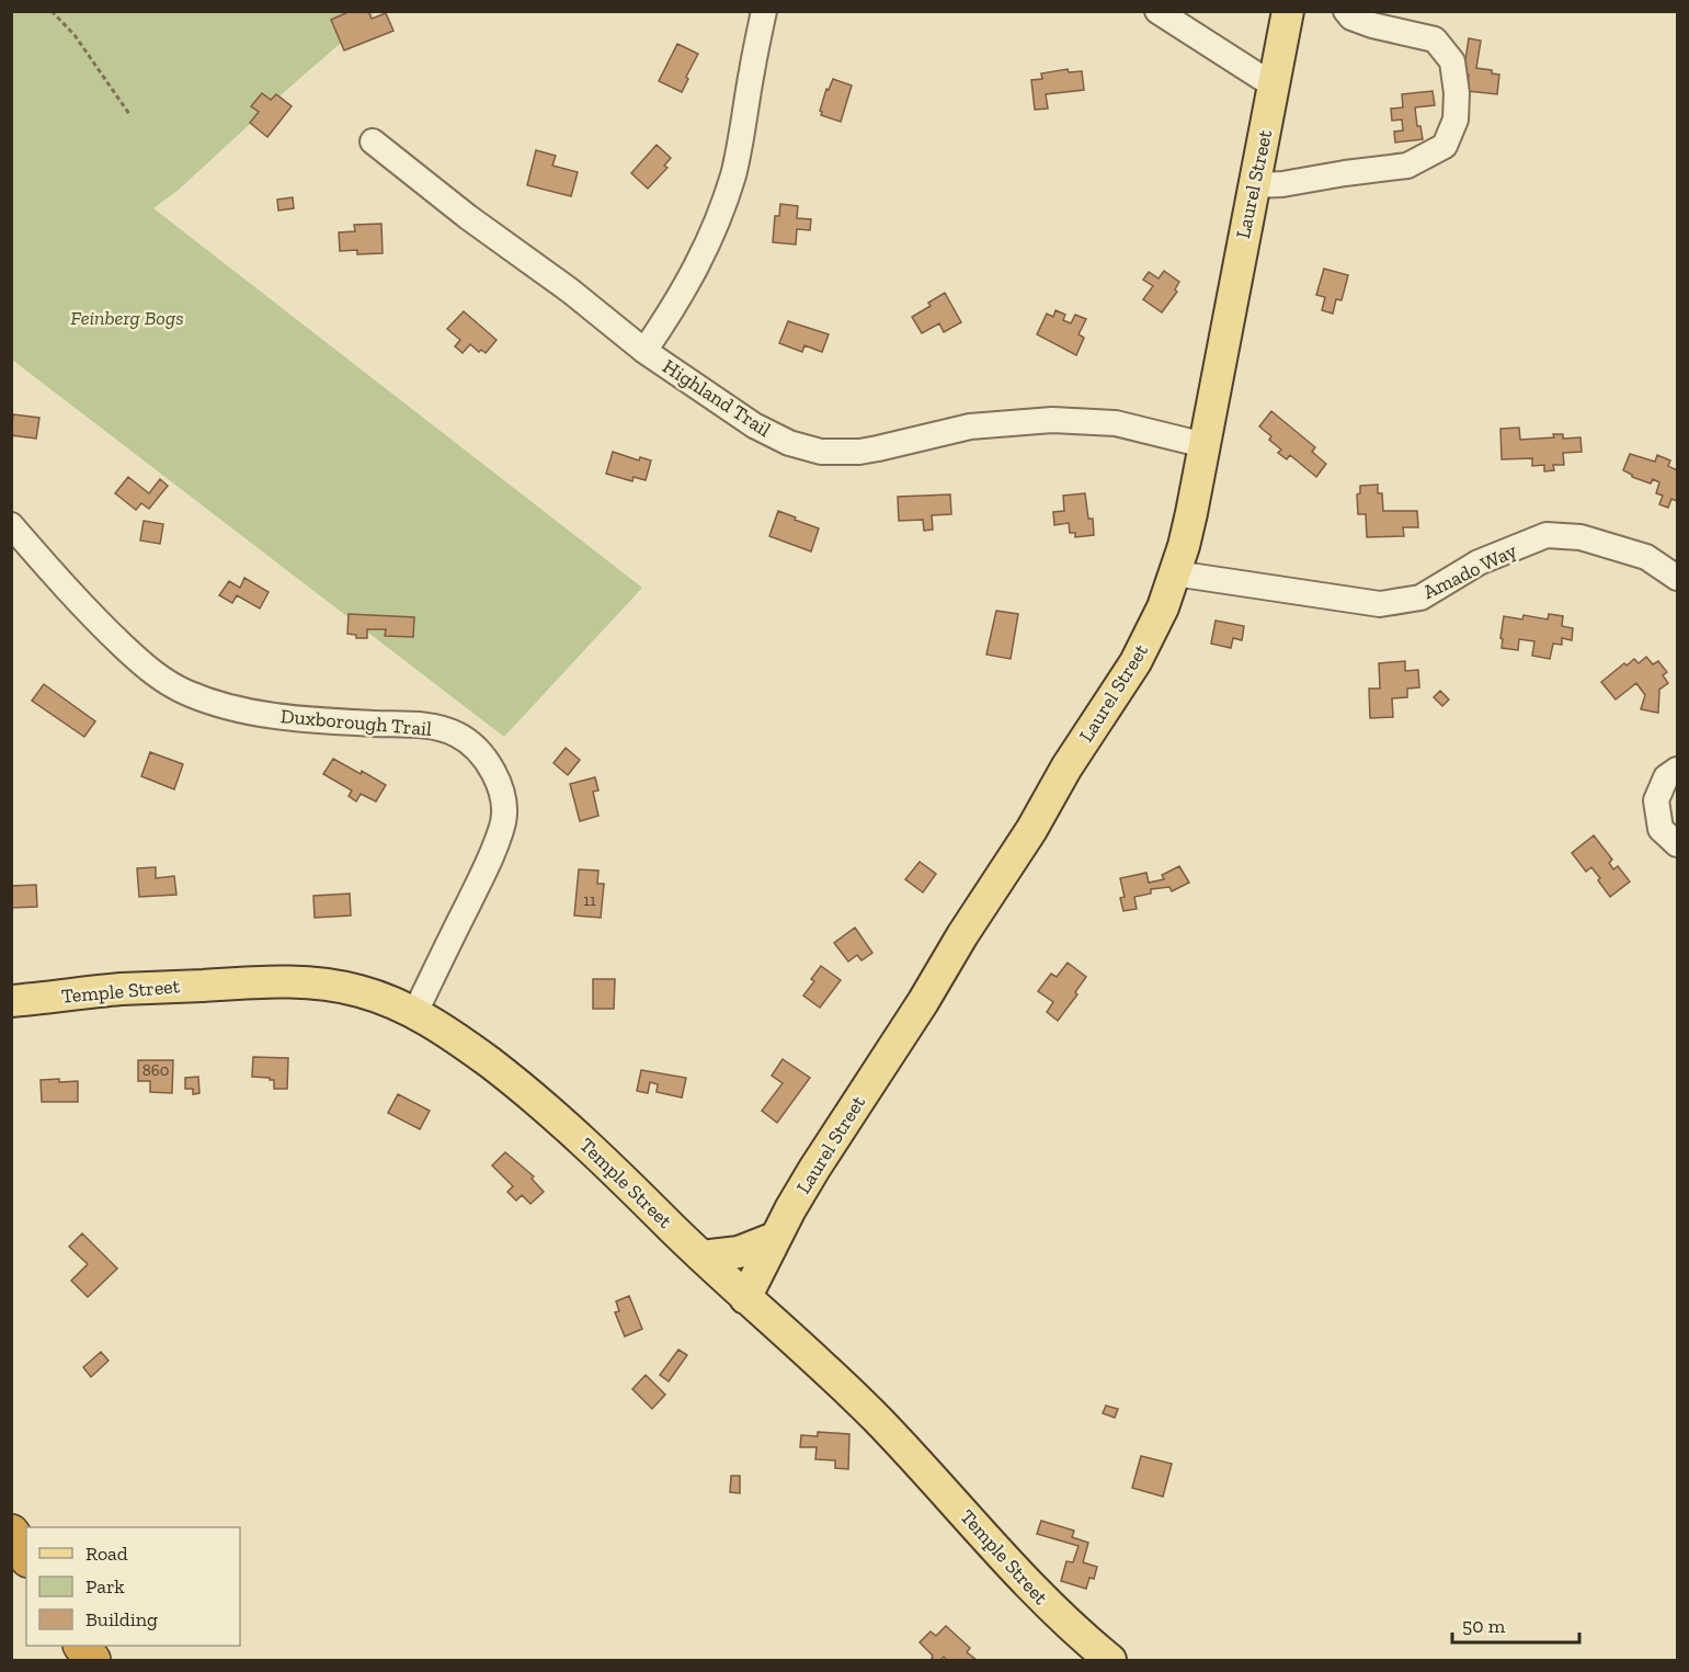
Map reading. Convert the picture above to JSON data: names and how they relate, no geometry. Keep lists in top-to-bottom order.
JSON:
{
  "streets": {
    "main road": ["Laurel Street", "Temple Street"],
    "street": ["Highland Trail", "Amado Way", "Duxborough Trail"]
  },
  "crossings": [
    ["Laurel Street", "Highland Trail"],
    ["Laurel Street", "Amado Way"],
    ["Laurel Street", "Temple Street"],
    ["Duxborough Trail", "Temple Street"]
  ],
  "parks": ["Feinberg Bogs"],
  "house_numbers": ["11", "860"],
  "legend": ["Road", "Park", "Building"],
  "scale_bar": "50 m"
}
